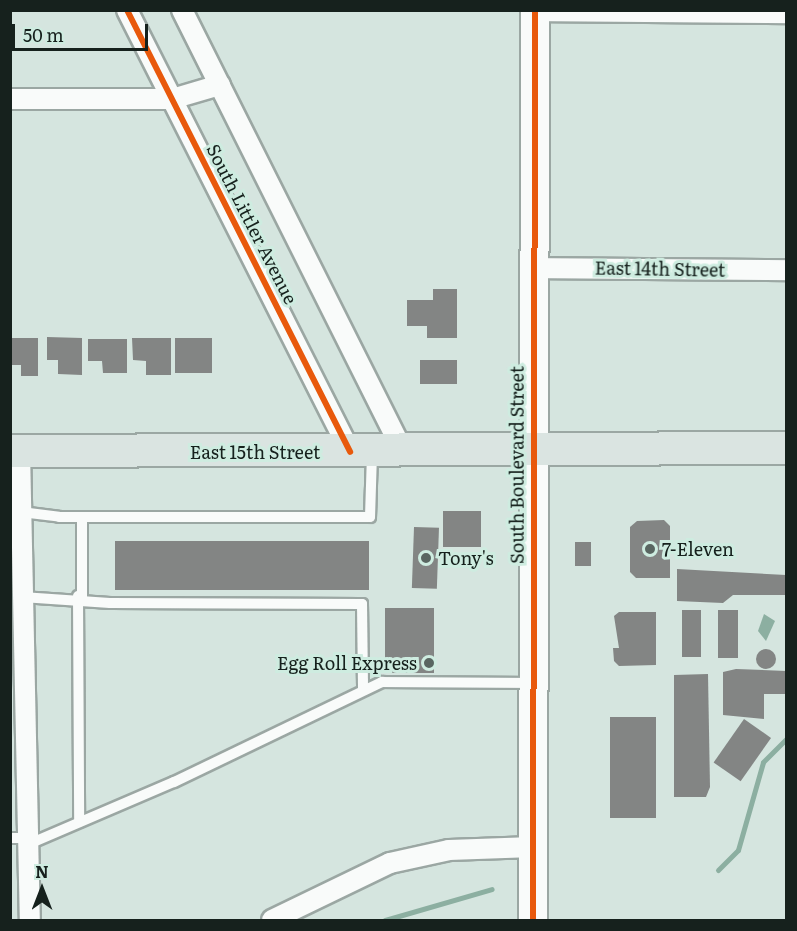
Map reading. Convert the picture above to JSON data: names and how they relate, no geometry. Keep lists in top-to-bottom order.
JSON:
{
  "streets": {
    "main road": ["East 15th Street", "South Boulevard Street"],
    "street": ["South Littler Avenue", "East 14th Street"]
  },
  "crossings": [
    ["South Littler Avenue", "East 15th Street"],
    ["East 14th Street", "South Boulevard Street"],
    ["East 15th Street", "South Boulevard Street"]
  ],
  "places": ["7-Eleven", "Tony's", "Egg Roll Express"],
  "scale_bar": "50 m",
  "north": "top"
}
